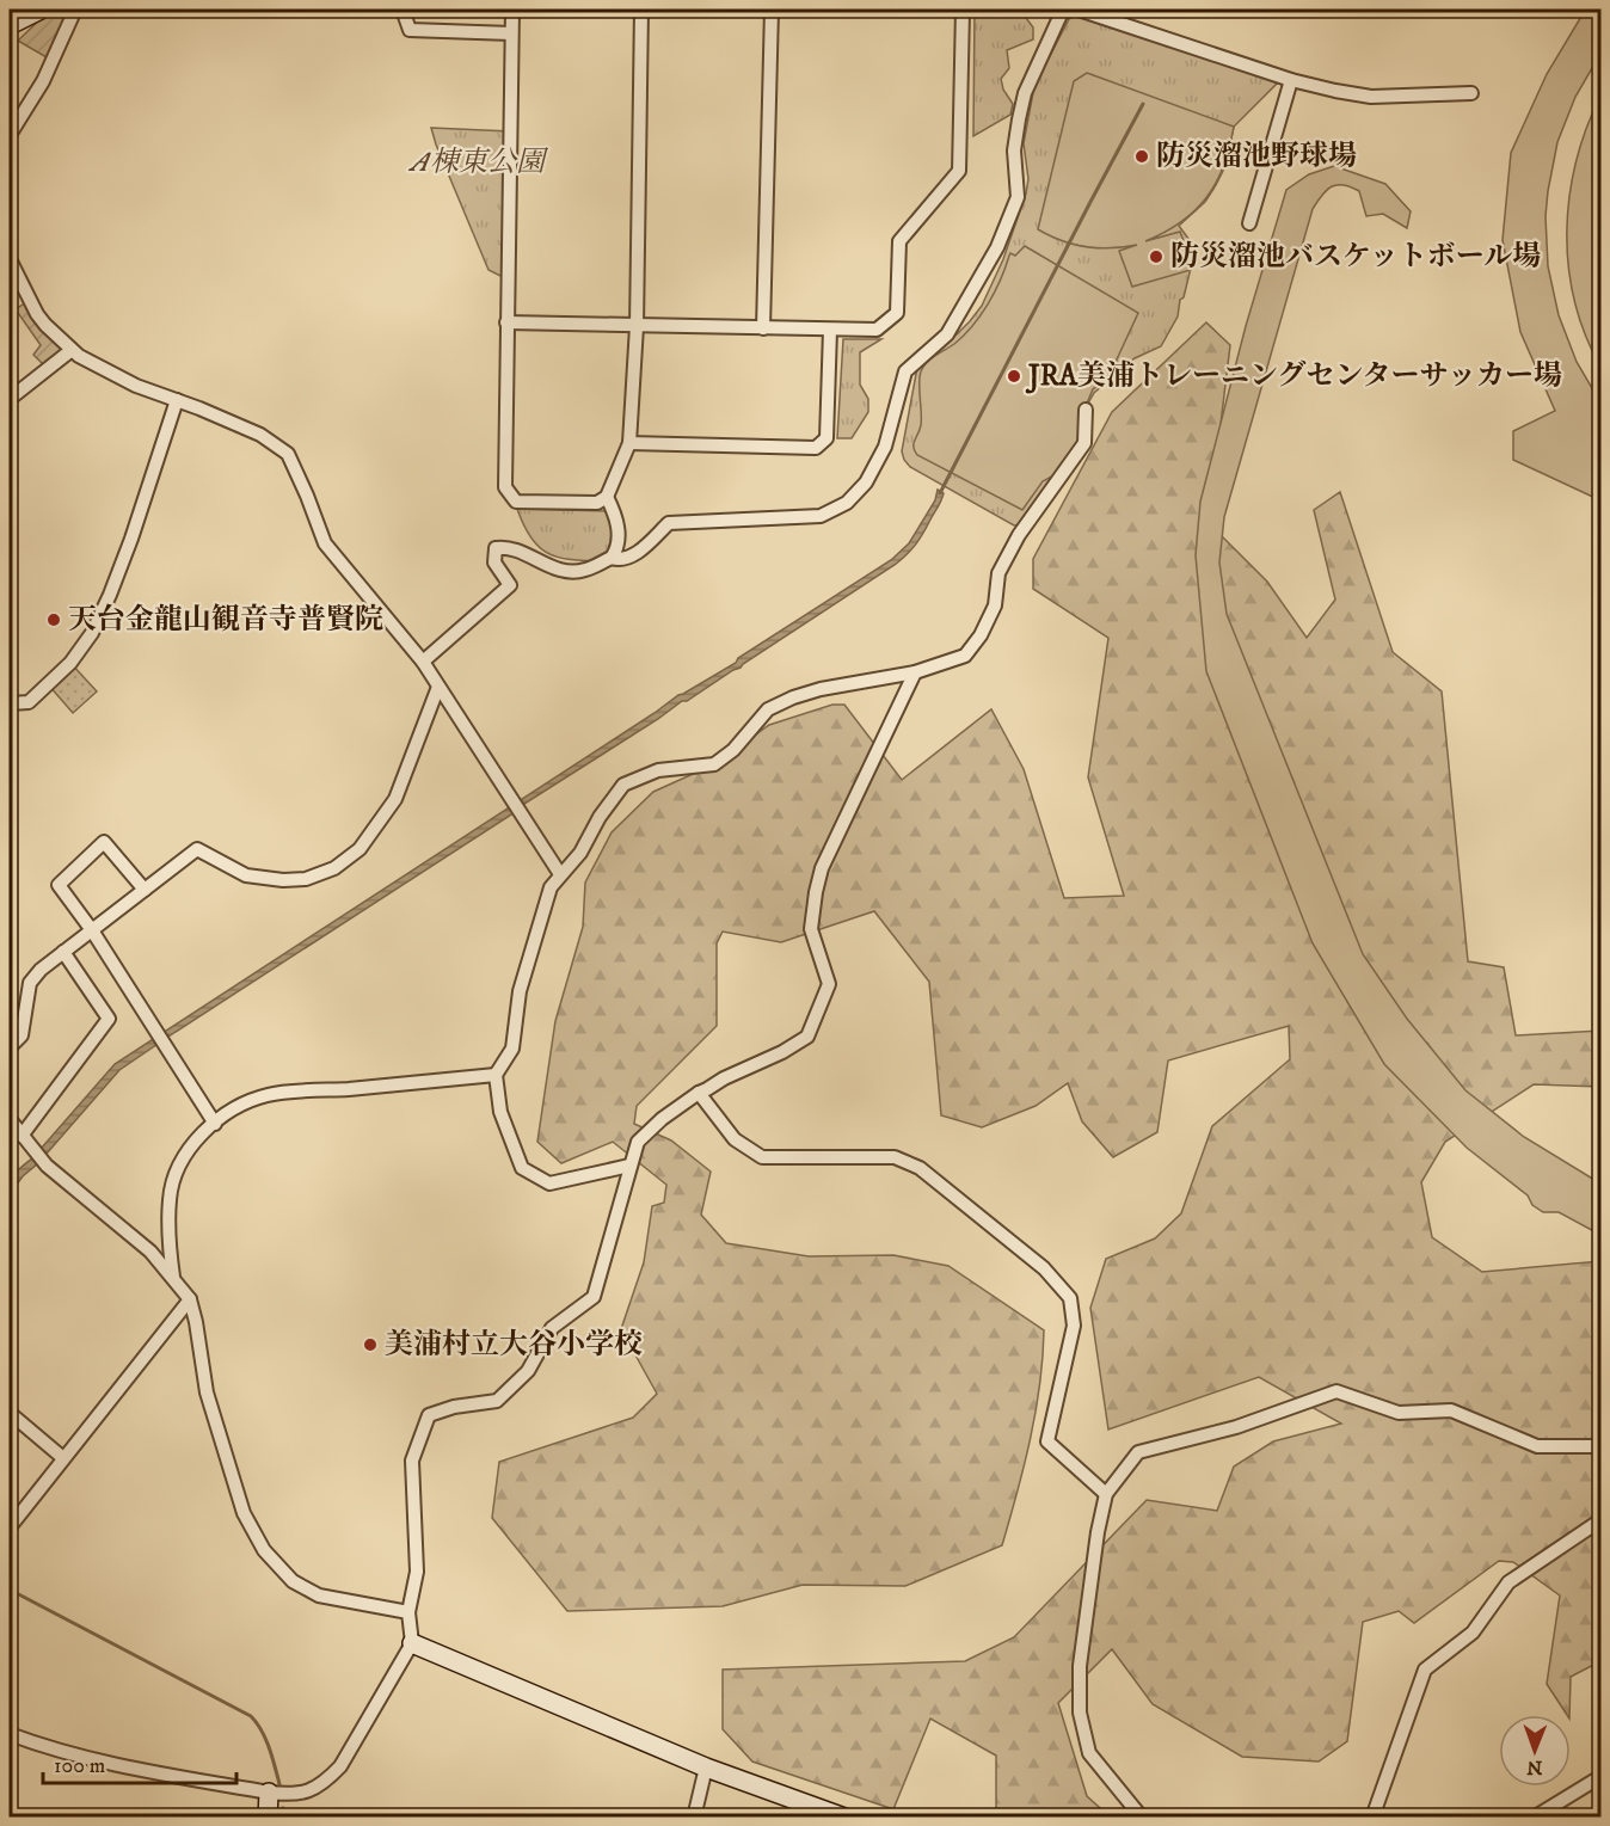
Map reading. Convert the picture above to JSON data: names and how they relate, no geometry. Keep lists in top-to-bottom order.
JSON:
{
  "parks": ["A棟東公園"],
  "places": [
    "防災溜池野球場",
    "防災溜池バスケットボール場",
    "JRA美浦トレーニングセンターサッカー場",
    "天台金龍山観音寺普賢院",
    "美浦村立大谷小学校"
  ],
  "scale_bar": "100 m",
  "north": "bottom"
}
